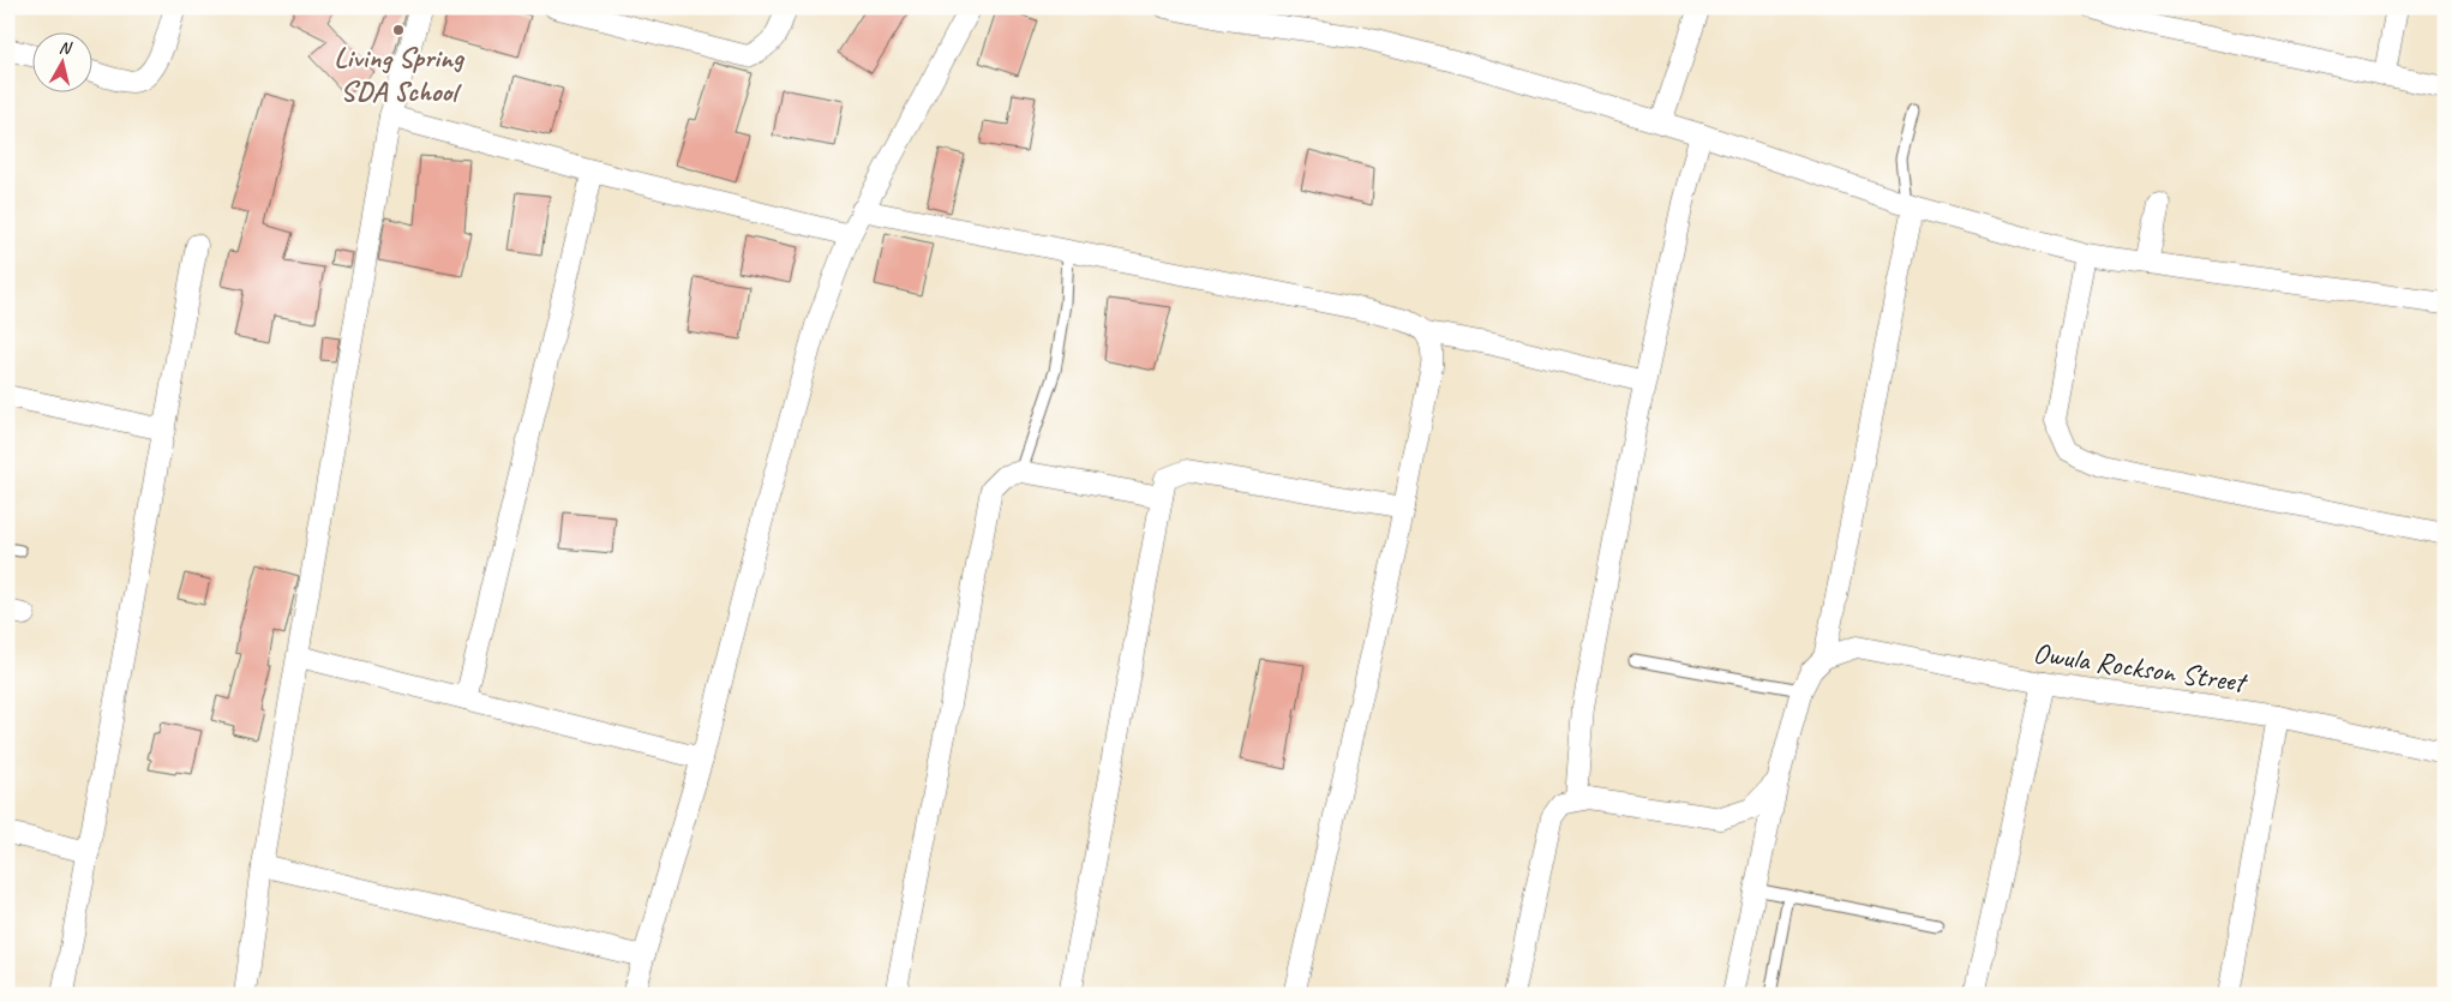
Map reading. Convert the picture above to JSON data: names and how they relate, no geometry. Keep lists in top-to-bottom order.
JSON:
{
  "streets": {
    "street": ["Owula Rockson Street"]
  },
  "places": ["Living Spring SDA School"],
  "north": "top"
}
